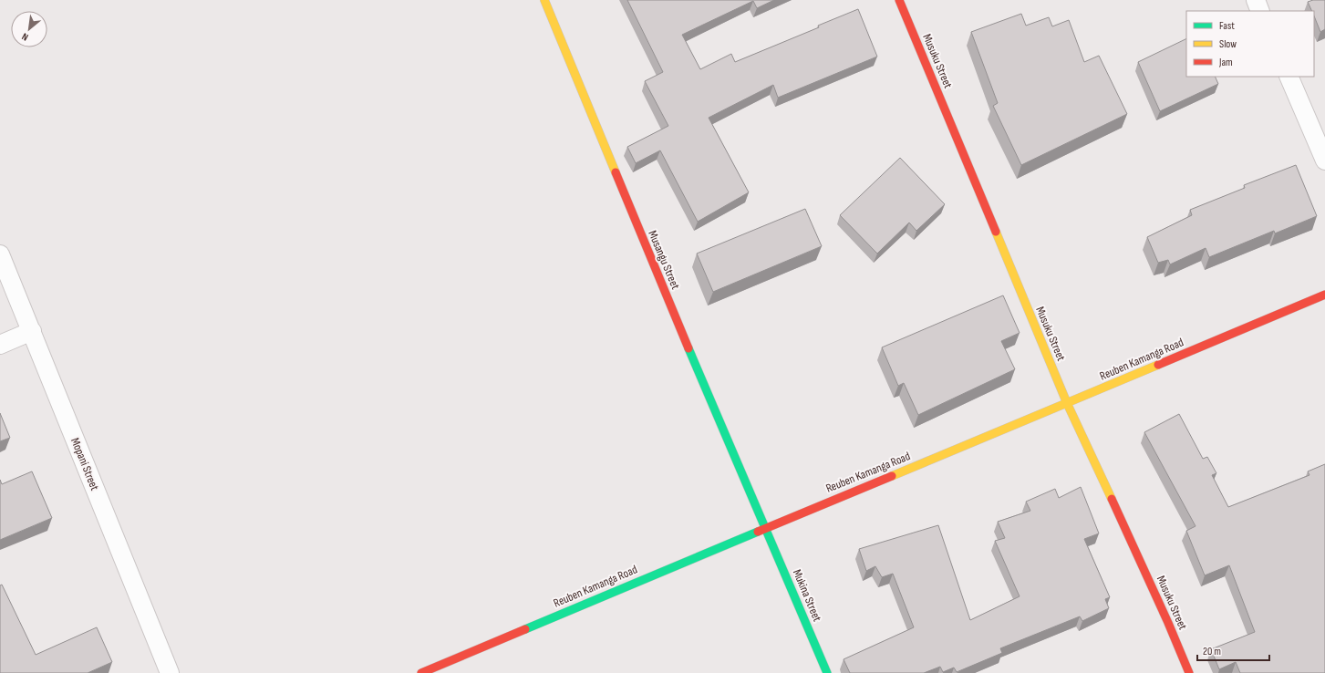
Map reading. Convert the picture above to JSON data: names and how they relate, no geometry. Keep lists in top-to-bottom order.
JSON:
{
  "streets": {
    "street": [
      "Musuku Street",
      "Musangu Street",
      "Reuben Kamanga Road",
      "Mopani Street",
      "Mukina Street"
    ]
  },
  "crossings": [
    ["Musuku Street", "Reuben Kamanga Road"],
    ["Musangu Street", "Reuben Kamanga Road"],
    ["Musangu Street", "Mukina Street"],
    ["Reuben Kamanga Road", "Mukina Street"]
  ],
  "legend": ["Fast", "Slow", "Jam"],
  "scale_bar": "20 m",
  "north": "bottom left"
}
